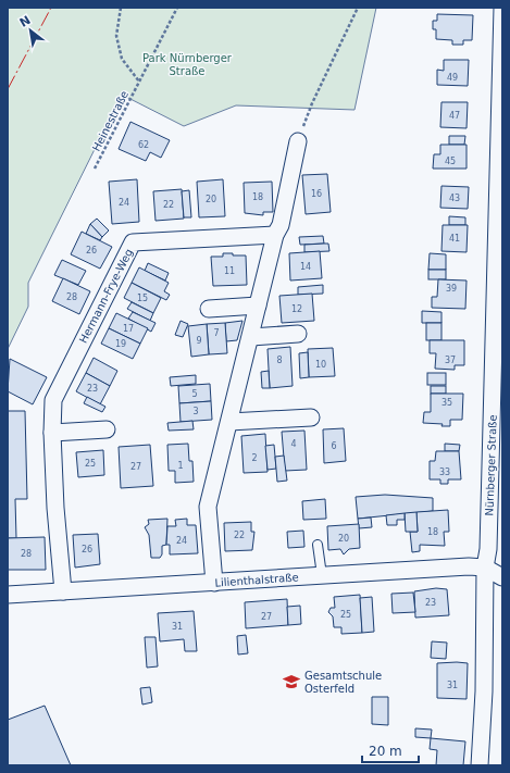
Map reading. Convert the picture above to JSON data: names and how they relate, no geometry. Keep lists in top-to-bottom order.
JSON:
{
  "streets": {
    "street": ["Hermann-Frye-Weg", "Nürnberger Straße", "Lilienthalstraße"],
    "path": ["Heinestraße"]
  },
  "crossings": [
    ["Hermann-Frye-Weg", "Lilienthalstraße"],
    ["Nürnberger Straße", "Lilienthalstraße"]
  ],
  "parks": ["Park Nürnberger Straße"],
  "places": {
    "school or university": ["Gesamtschule Osterfeld"]
  },
  "house_numbers": [
    "49",
    "47",
    "62",
    "45",
    "16",
    "18",
    "43",
    "20",
    "24",
    "22",
    "41",
    "26",
    "14",
    "11",
    "39",
    "28",
    "15",
    "12",
    "17",
    "7",
    "9",
    "19",
    "8",
    "37",
    "10",
    "23",
    "5",
    "35",
    "3",
    "4",
    "6",
    "2",
    "25",
    "1",
    "27",
    "33",
    "18",
    "22",
    "20",
    "24",
    "26",
    "28",
    "23",
    "25",
    "27",
    "31",
    "31"
  ],
  "scale_bar": "20 m",
  "north": "top left"
}
